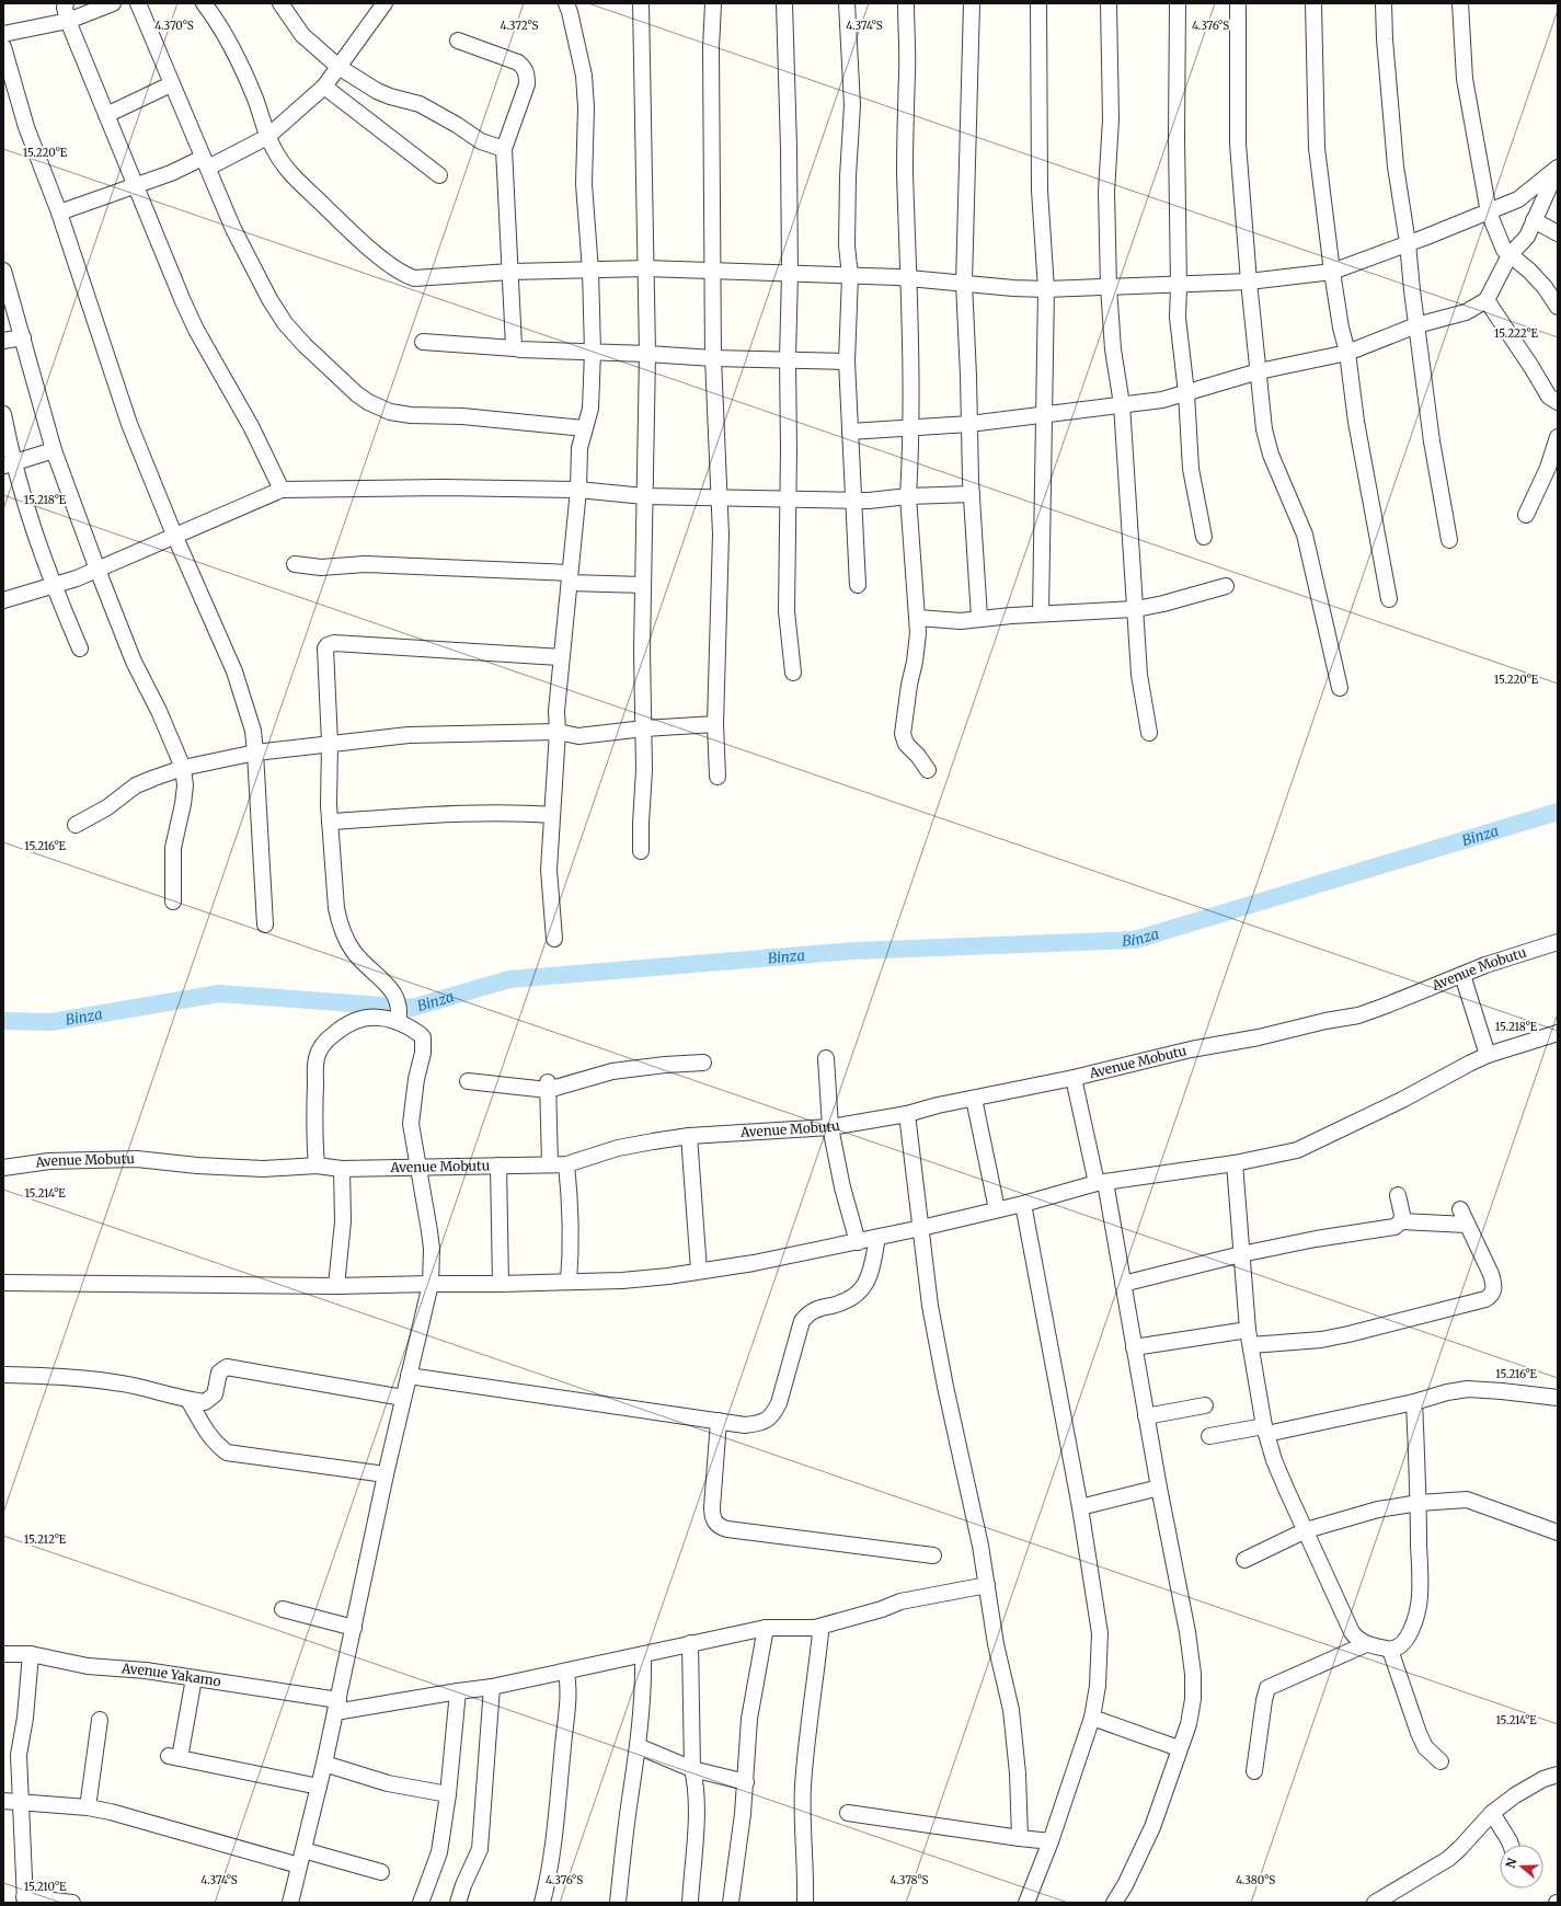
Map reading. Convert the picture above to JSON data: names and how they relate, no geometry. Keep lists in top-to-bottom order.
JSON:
{
  "streets": {
    "street": ["Avenue Mobutu", "Avenue Yakamo"]
  },
  "water": ["Binza"],
  "north": "left",
  "coordinates": [
    "4.370°S",
    "4.372°S",
    "4.374°S",
    "4.376°S",
    "15.220°E",
    "15.222°E",
    "15.218°E",
    "15.216°E",
    "15.214°E",
    "15.212°E",
    "4.378°S",
    "4.380°S",
    "15.210°E"
  ]
}
